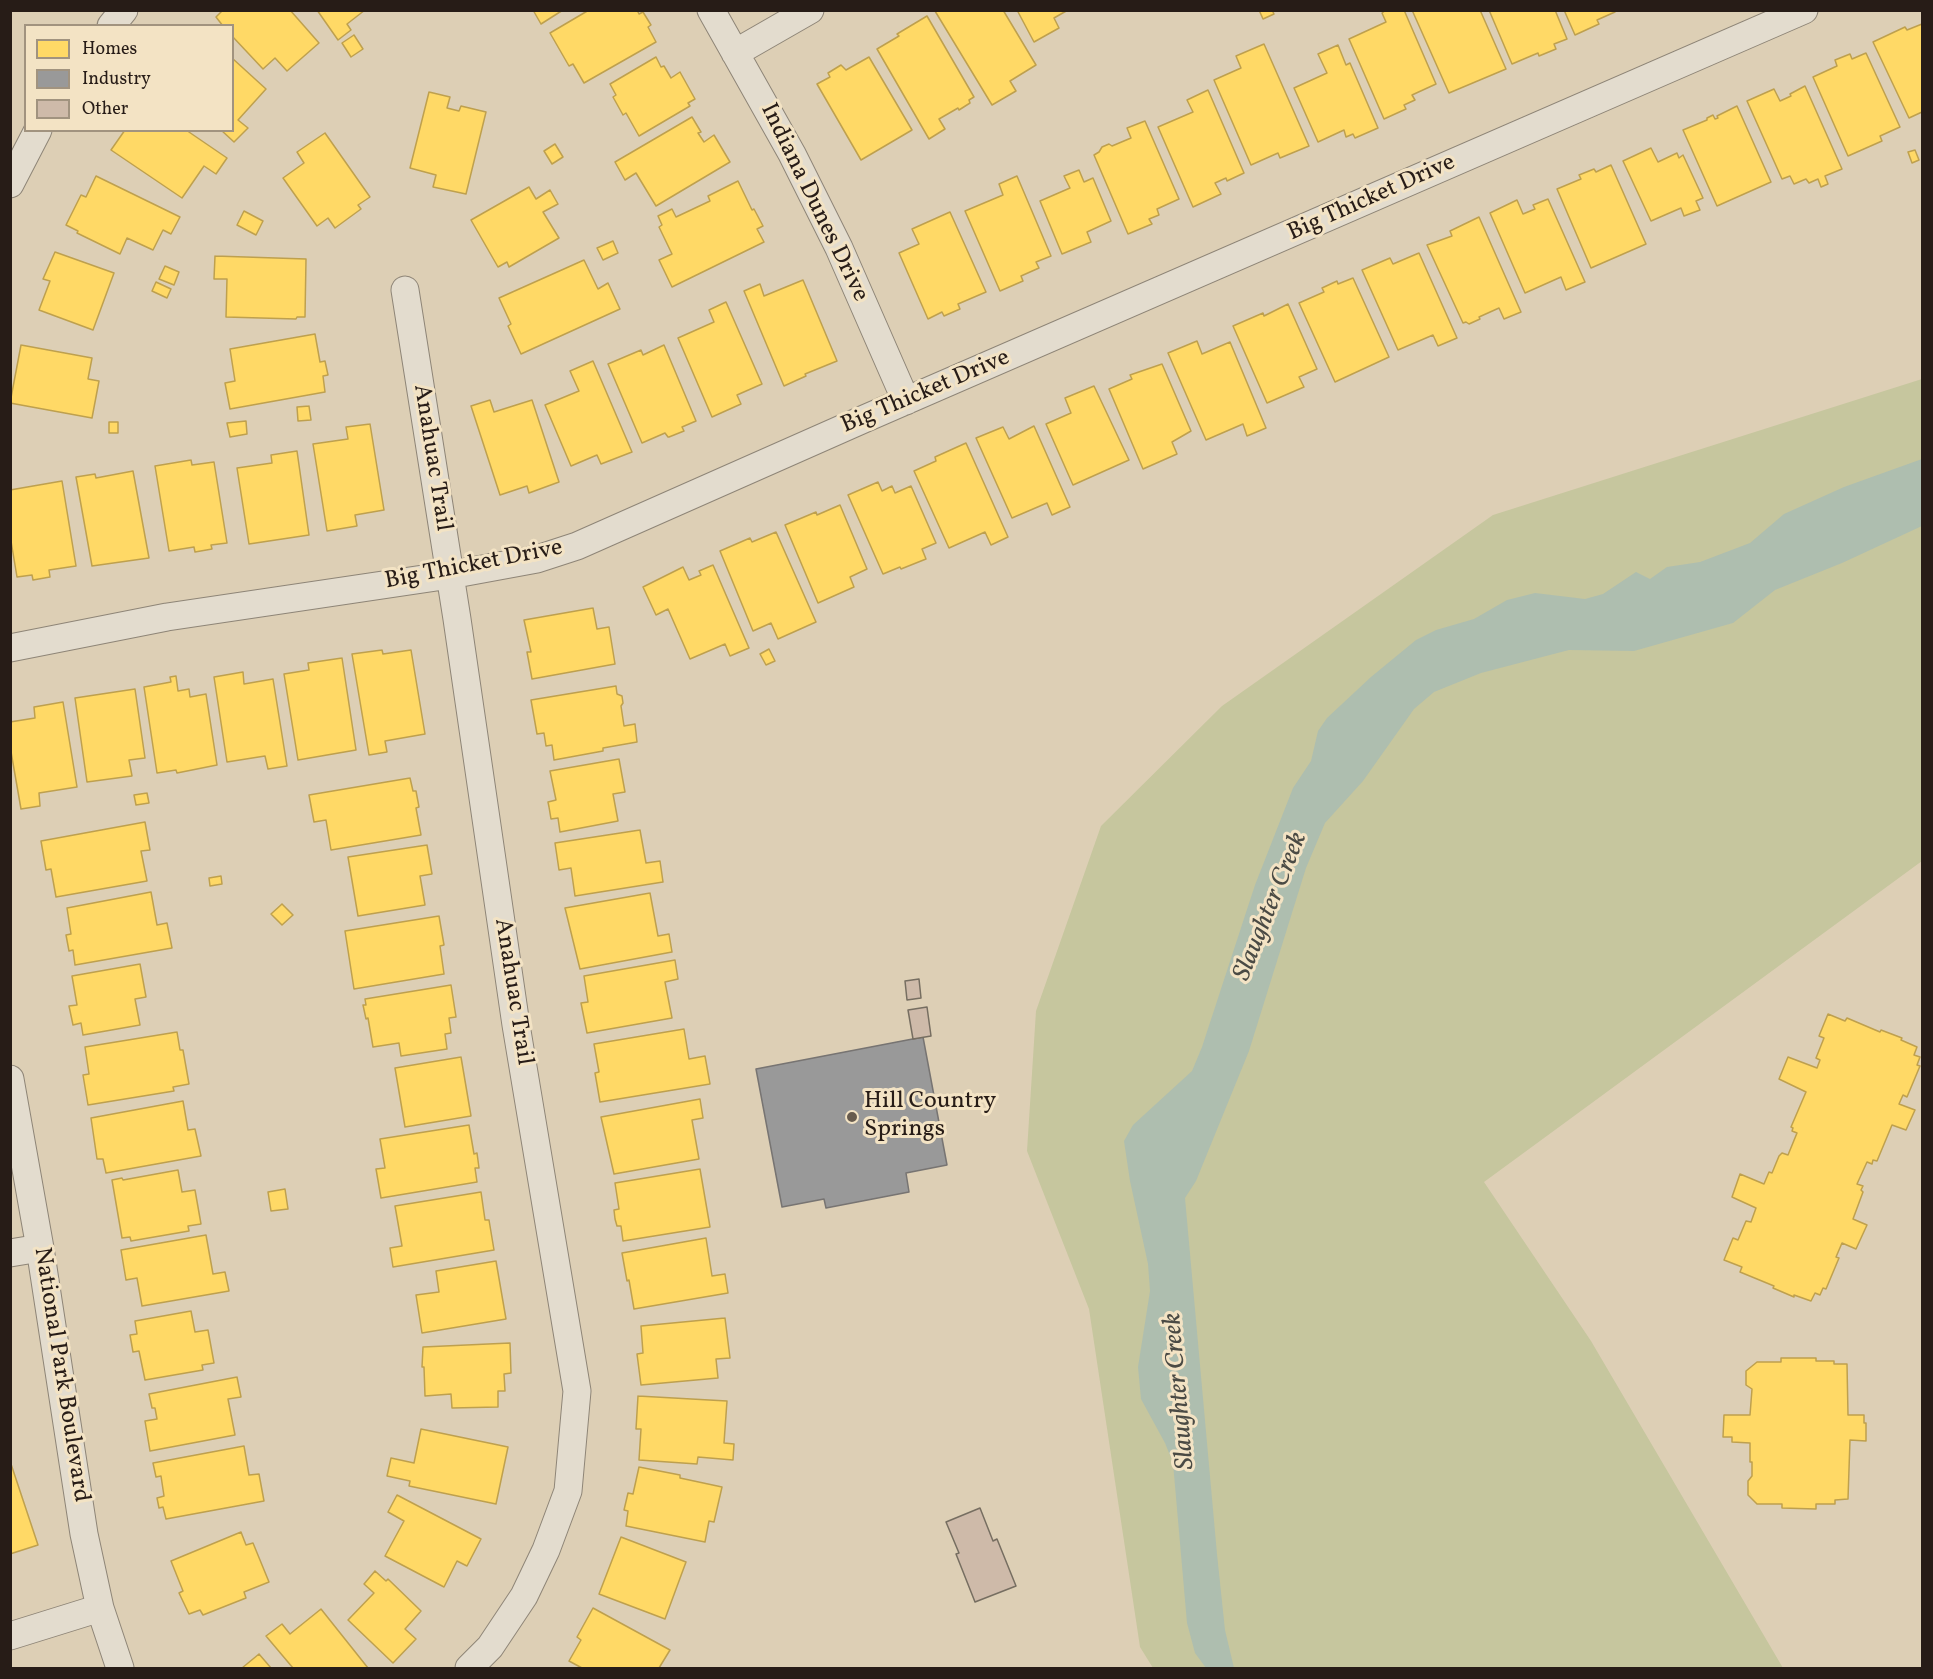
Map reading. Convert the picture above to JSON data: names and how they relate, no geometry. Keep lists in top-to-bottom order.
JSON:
{
  "streets": {
    "street": [
      "Big Thicket Drive",
      "Indiana Dunes Drive",
      "Anahuac Trail",
      "National Park Boulevard"
    ]
  },
  "crossings": [
    ["Big Thicket Drive", "Indiana Dunes Drive"],
    ["Big Thicket Drive", "Anahuac Trail"]
  ],
  "water": ["Slaughter Creek"],
  "places": ["Hill Country Springs"],
  "legend": ["Homes", "Industry", "Other"]
}
